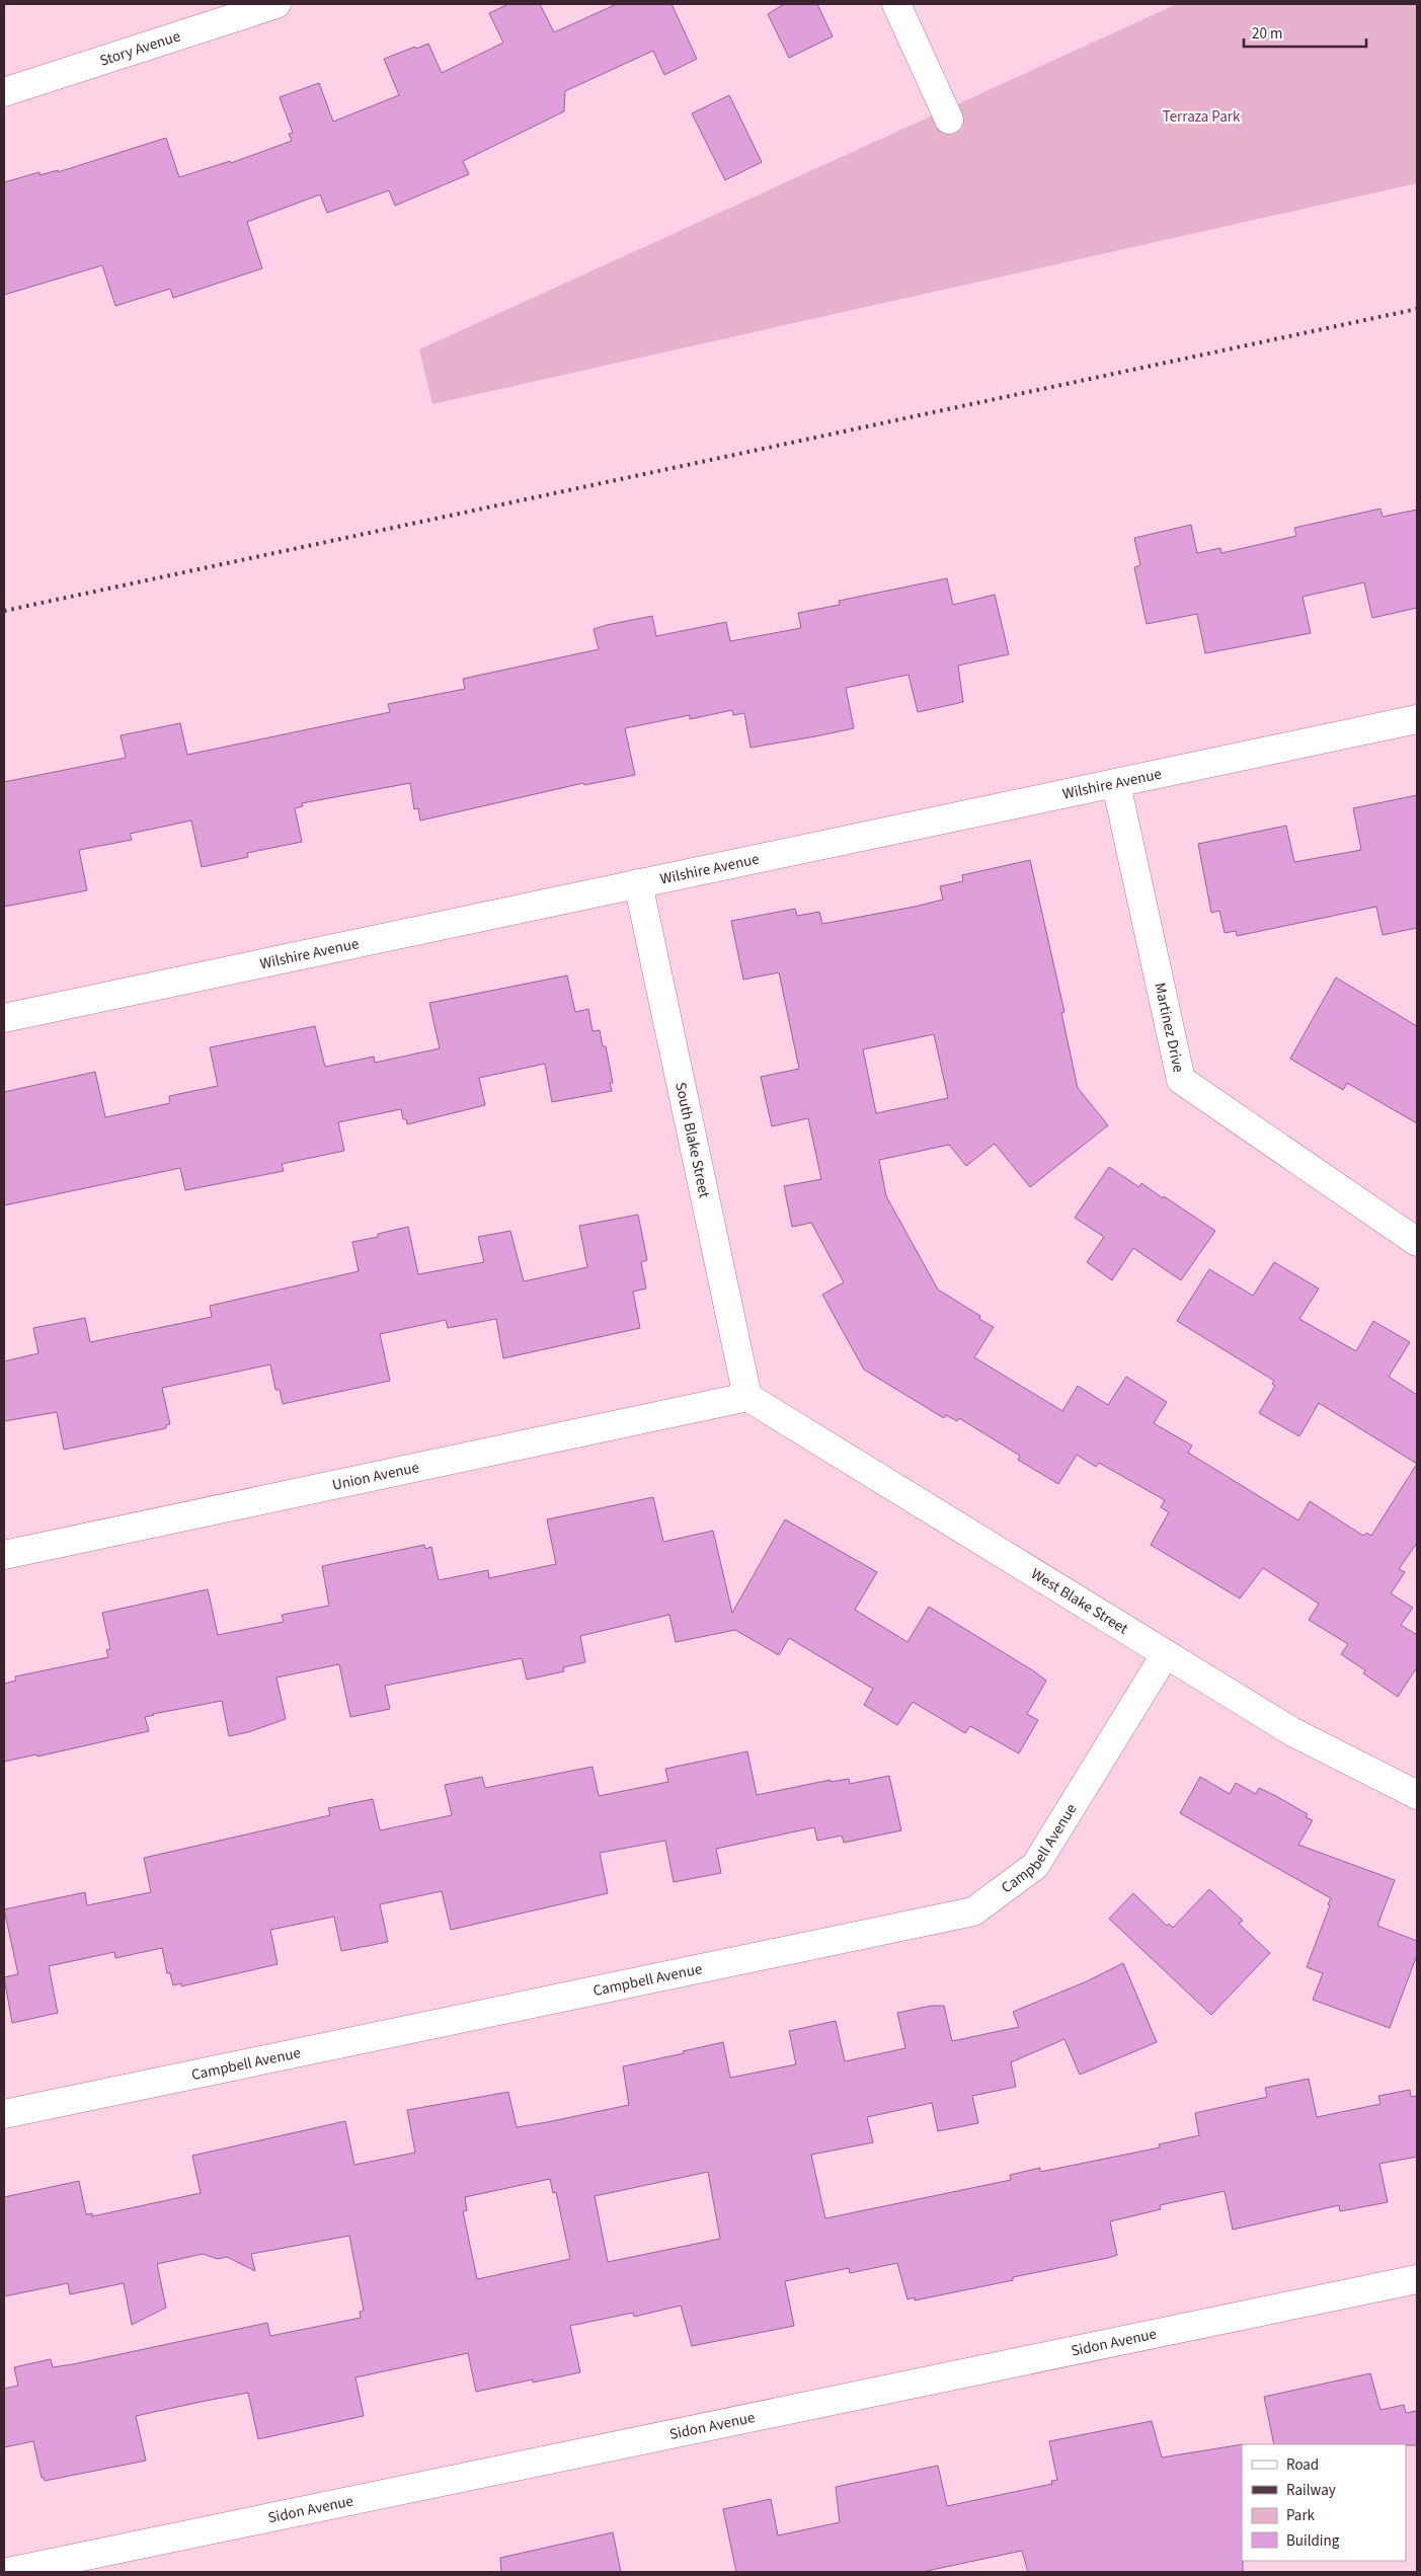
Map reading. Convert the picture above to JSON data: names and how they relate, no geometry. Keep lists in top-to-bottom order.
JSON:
{
  "streets": {
    "street": [
      "Story Avenue",
      "Wilshire Avenue",
      "Martinez Drive",
      "South Blake Street",
      "Union Avenue",
      "West Blake Street",
      "Campbell Avenue",
      "Sidon Avenue"
    ]
  },
  "crossings": [
    ["Wilshire Avenue", "Martinez Drive"],
    ["Wilshire Avenue", "South Blake Street"],
    ["South Blake Street", "Union Avenue"],
    ["South Blake Street", "West Blake Street"],
    ["Union Avenue", "West Blake Street"],
    ["West Blake Street", "Campbell Avenue"]
  ],
  "parks": ["Terraza Park"],
  "legend": [
    "Road",
    "Railway",
    "Park",
    "Building"
  ],
  "scale_bar": "20 m"
}
